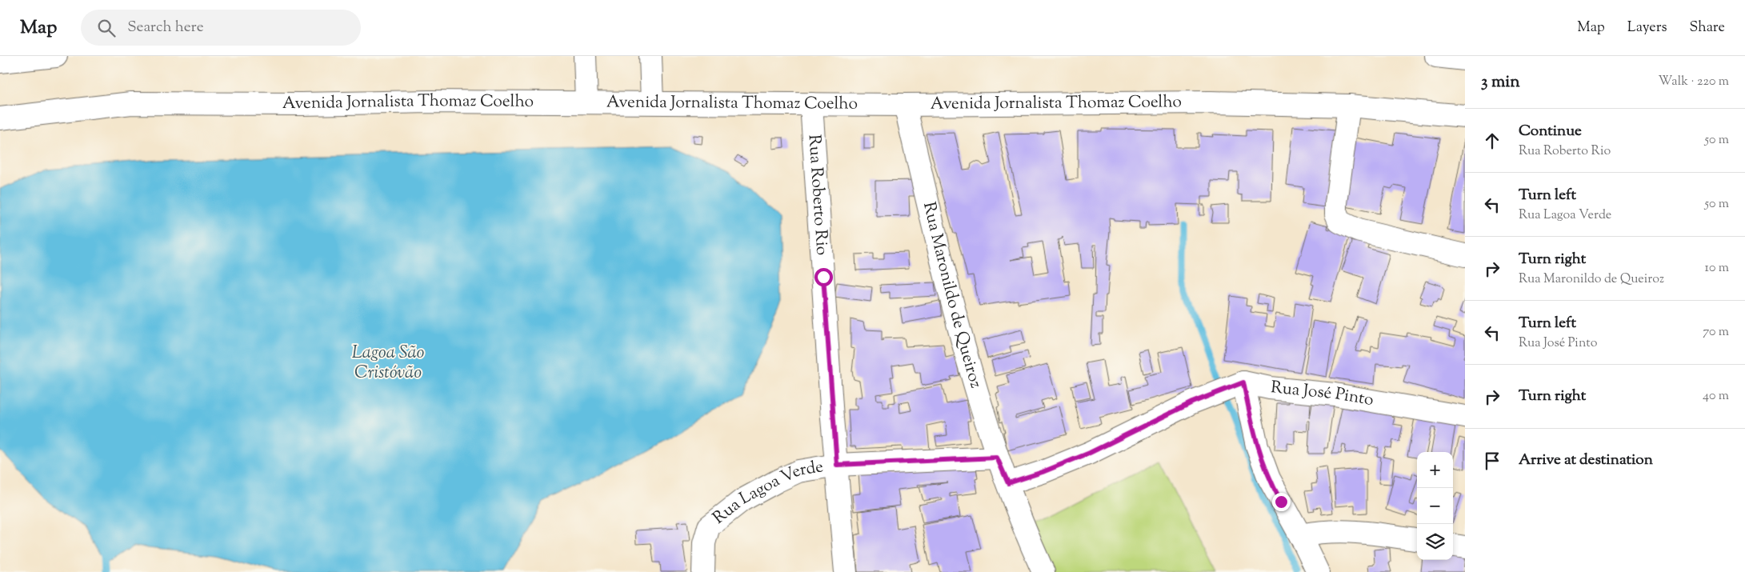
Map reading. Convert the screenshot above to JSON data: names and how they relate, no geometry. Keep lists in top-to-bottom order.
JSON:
{
  "streets": {
    "street": [
      "Avenida Jornalista Thomaz Coelho",
      "Rua Roberto Rio",
      "Rua Maronildo de Queiroz",
      "Rua José Pinto",
      "Rua Lagoa Verde"
    ]
  },
  "crossings": [
    ["Avenida Jornalista Thomaz Coelho", "Rua Roberto Rio"],
    ["Avenida Jornalista Thomaz Coelho", "Rua Maronildo de Queiroz"],
    ["Rua Roberto Rio", "Rua Lagoa Verde"],
    ["Rua Maronildo de Queiroz", "Rua Lagoa Verde"]
  ],
  "water": ["Lagoa São Cristóvão"],
  "page": {
    "header": "Map",
    "search": "Search here",
    "nav": ["Map", "Layers", "Share"],
    "heading": ["3 min", "Walk · 220 m"],
    "list": [
      ["Continue", "Rua Roberto Rio", "50 m"],
      ["Turn left", "Rua Lagoa Verde", "50 m"],
      ["Turn right", "Rua Maronildo de Queiroz", "10 m"],
      ["Turn left", "Rua José Pinto", "70 m"],
      ["Turn right", "40 m"],
      "Arrive at destination"
    ],
    "map_buttons": ["+", "−"]
  }
}
